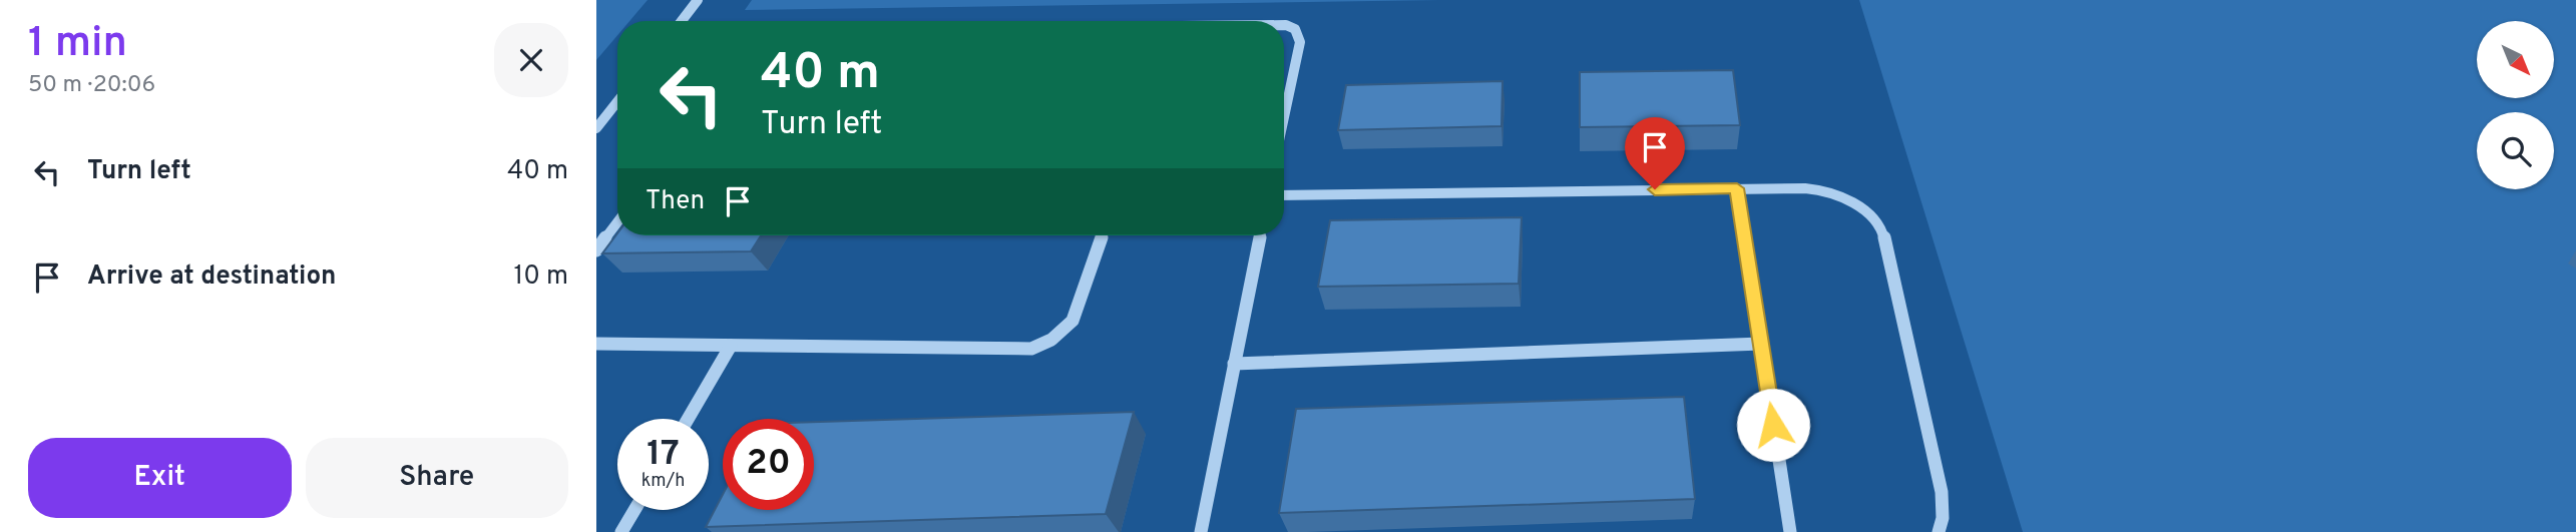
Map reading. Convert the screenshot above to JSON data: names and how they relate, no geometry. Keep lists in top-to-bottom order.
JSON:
{
  "north": "bottom right",
  "page": {
    "heading": ["1 min", "50 m · 20:06"],
    "turn": ["40 m", "Turn left"],
    "list": [
      {
        "name": "Turn left",
        "value": "40 m"
      },
      {
        "name": "Arrive at destination",
        "value": "10 m"
      }
    ],
    "then": "Then",
    "speed": "17 km/h",
    "limit": "20",
    "buttons": ["Exit", "Share"]
  }
}
